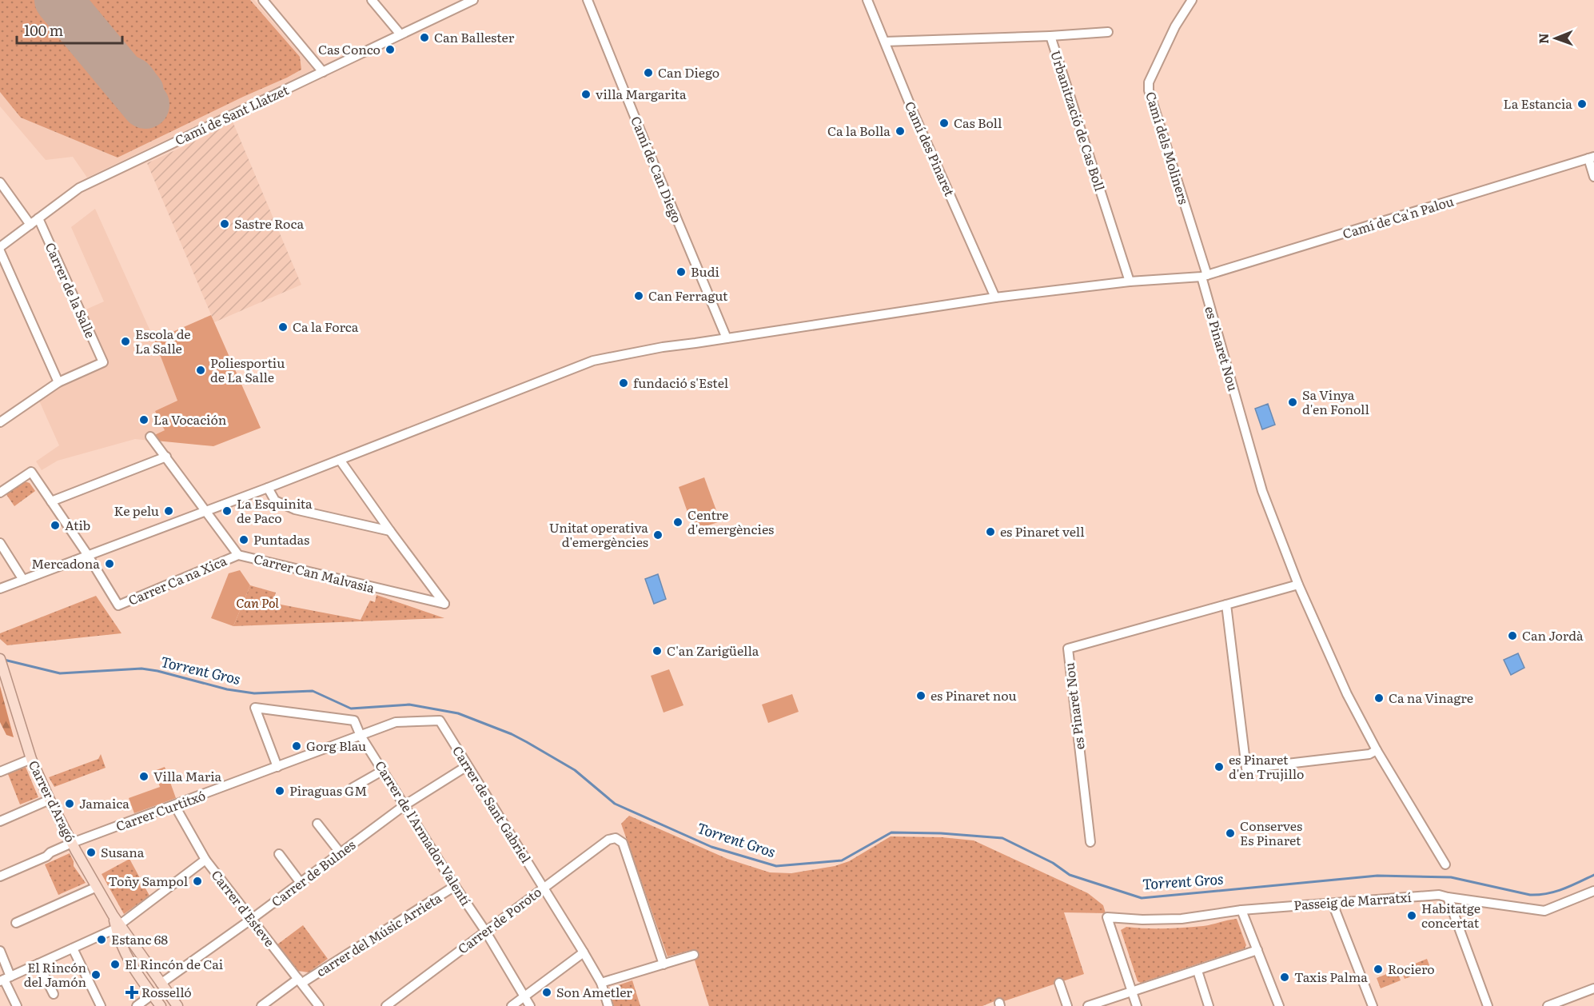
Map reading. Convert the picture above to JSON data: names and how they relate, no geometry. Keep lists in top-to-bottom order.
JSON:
{
  "streets": {
    "main road": ["Carrer d'Aragó"],
    "street": [
      "Camí de Sant Llatzet",
      "Urbanització de Cas Boll",
      "Camí dels Moliners",
      "Camí des Pinaret",
      "Camí de Can Diego",
      "Camí de Ca'n Palou",
      "Carrer de la Salle",
      "es Pinaret Nou",
      "Carrer Can Malvasia",
      "Carrer Ca na Xica",
      "Carrer de Sant Gabriel",
      "Carrer Curtitxó",
      "Carrer de l'Armador Valentí",
      "Carrer de Bulnes",
      "Passeig de Marratxí",
      "Carrer d'Esteve",
      "Carrer de Poroto",
      "carrer del Músic Arrieta"
    ]
  },
  "crossings": [
    ["Camí de Sant Llatzet", "Carrer de la Salle"],
    ["Urbanització de Cas Boll", "Camí des Pinaret"],
    ["Urbanització de Cas Boll", "Camí de Ca'n Palou"],
    ["Camí dels Moliners", "Camí de Ca'n Palou"],
    ["Camí dels Moliners", "es Pinaret Nou"],
    ["Camí des Pinaret", "Camí de Ca'n Palou"],
    ["Camí de Can Diego", "Camí de Ca'n Palou"],
    ["Camí de Ca'n Palou", "es Pinaret Nou"],
    ["Camí de Ca'n Palou", "Carrer Can Malvasia"],
    ["Camí de Ca'n Palou", "Carrer Ca na Xica"],
    ["Carrer Can Malvasia", "Carrer Ca na Xica"],
    ["Carrer d'Aragó", "Carrer Curtitxó"],
    ["Carrer d'Aragó", "Carrer de Bulnes"],
    ["Carrer de Sant Gabriel", "Carrer Curtitxó"],
    ["Carrer de Sant Gabriel", "Carrer de Bulnes"],
    ["Carrer de Sant Gabriel", "Carrer de Poroto"],
    ["Carrer Curtitxó", "Carrer de l'Armador Valentí"],
    ["Carrer Curtitxó", "Carrer d'Esteve"],
    ["Carrer de l'Armador Valentí", "Carrer de Bulnes"],
    ["Carrer de l'Armador Valentí", "Carrer de Poroto"],
    ["Carrer de l'Armador Valentí", "carrer del Músic Arrieta"],
    ["Carrer de Bulnes", "Carrer d'Esteve"],
    ["Carrer d'Esteve", "carrer del Músic Arrieta"]
  ],
  "water": ["Torrent Gros"],
  "parks": ["Can Pol"],
  "places": {
    "other": [
      "Can Ballester",
      "Cas Conco",
      "Can Diego",
      "villa Margarita",
      "La Estancia",
      "Cas Boll",
      "Ca la Bolla",
      "Sastre Roca",
      "Budi",
      "Can Ferragut",
      "Ca la Forca",
      "Escola de La Salle",
      "Poliesportiu de La Salle",
      "fundació s'Estel",
      "Sa Vinya d'en Fonoll",
      "La Vocación",
      "Ke pelu",
      "La Esquinita de Paco",
      "Centre d'emergències",
      "Atib",
      "es Pinaret vell",
      "Unitat operativa d'emergències",
      "Puntadas",
      "Mercadona",
      "Can Jordà",
      "C'an Zarigüella",
      "es Pinaret nou",
      "Ca na Vinagre",
      "Gorg Blau",
      "es Pinaret d'en Trujillo",
      "Villa Maria",
      "Piraguas GM",
      "Jamaica",
      "Conserves Es Pinaret",
      "Susana",
      "Toñy Sampol",
      "Habitatge concertat",
      "Estanc 68",
      "El Rincón de Cai",
      "Rociero",
      "El Rincón del Jamón",
      "Taxis Palma",
      "Son Ametler"
    ],
    "health": ["Rosselló"]
  },
  "scale_bar": "100 m",
  "north": "left"
}
